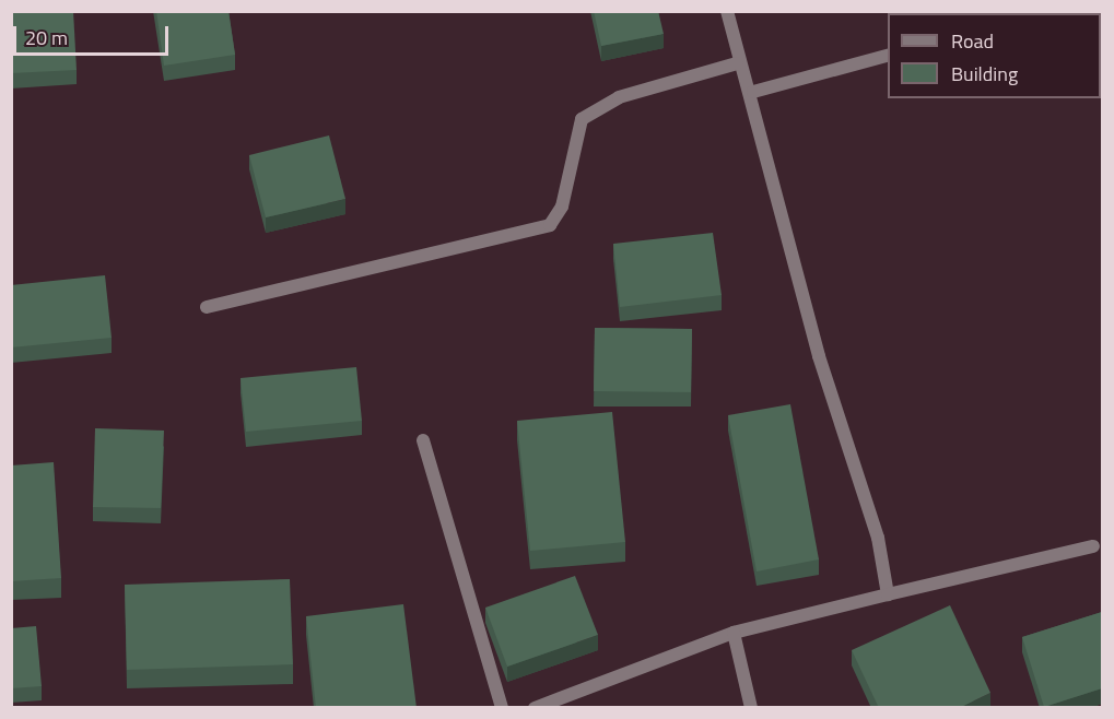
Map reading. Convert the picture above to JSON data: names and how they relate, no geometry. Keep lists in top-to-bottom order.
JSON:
{
  "legend": ["Road", "Building"],
  "scale_bar": "20 m"
}
